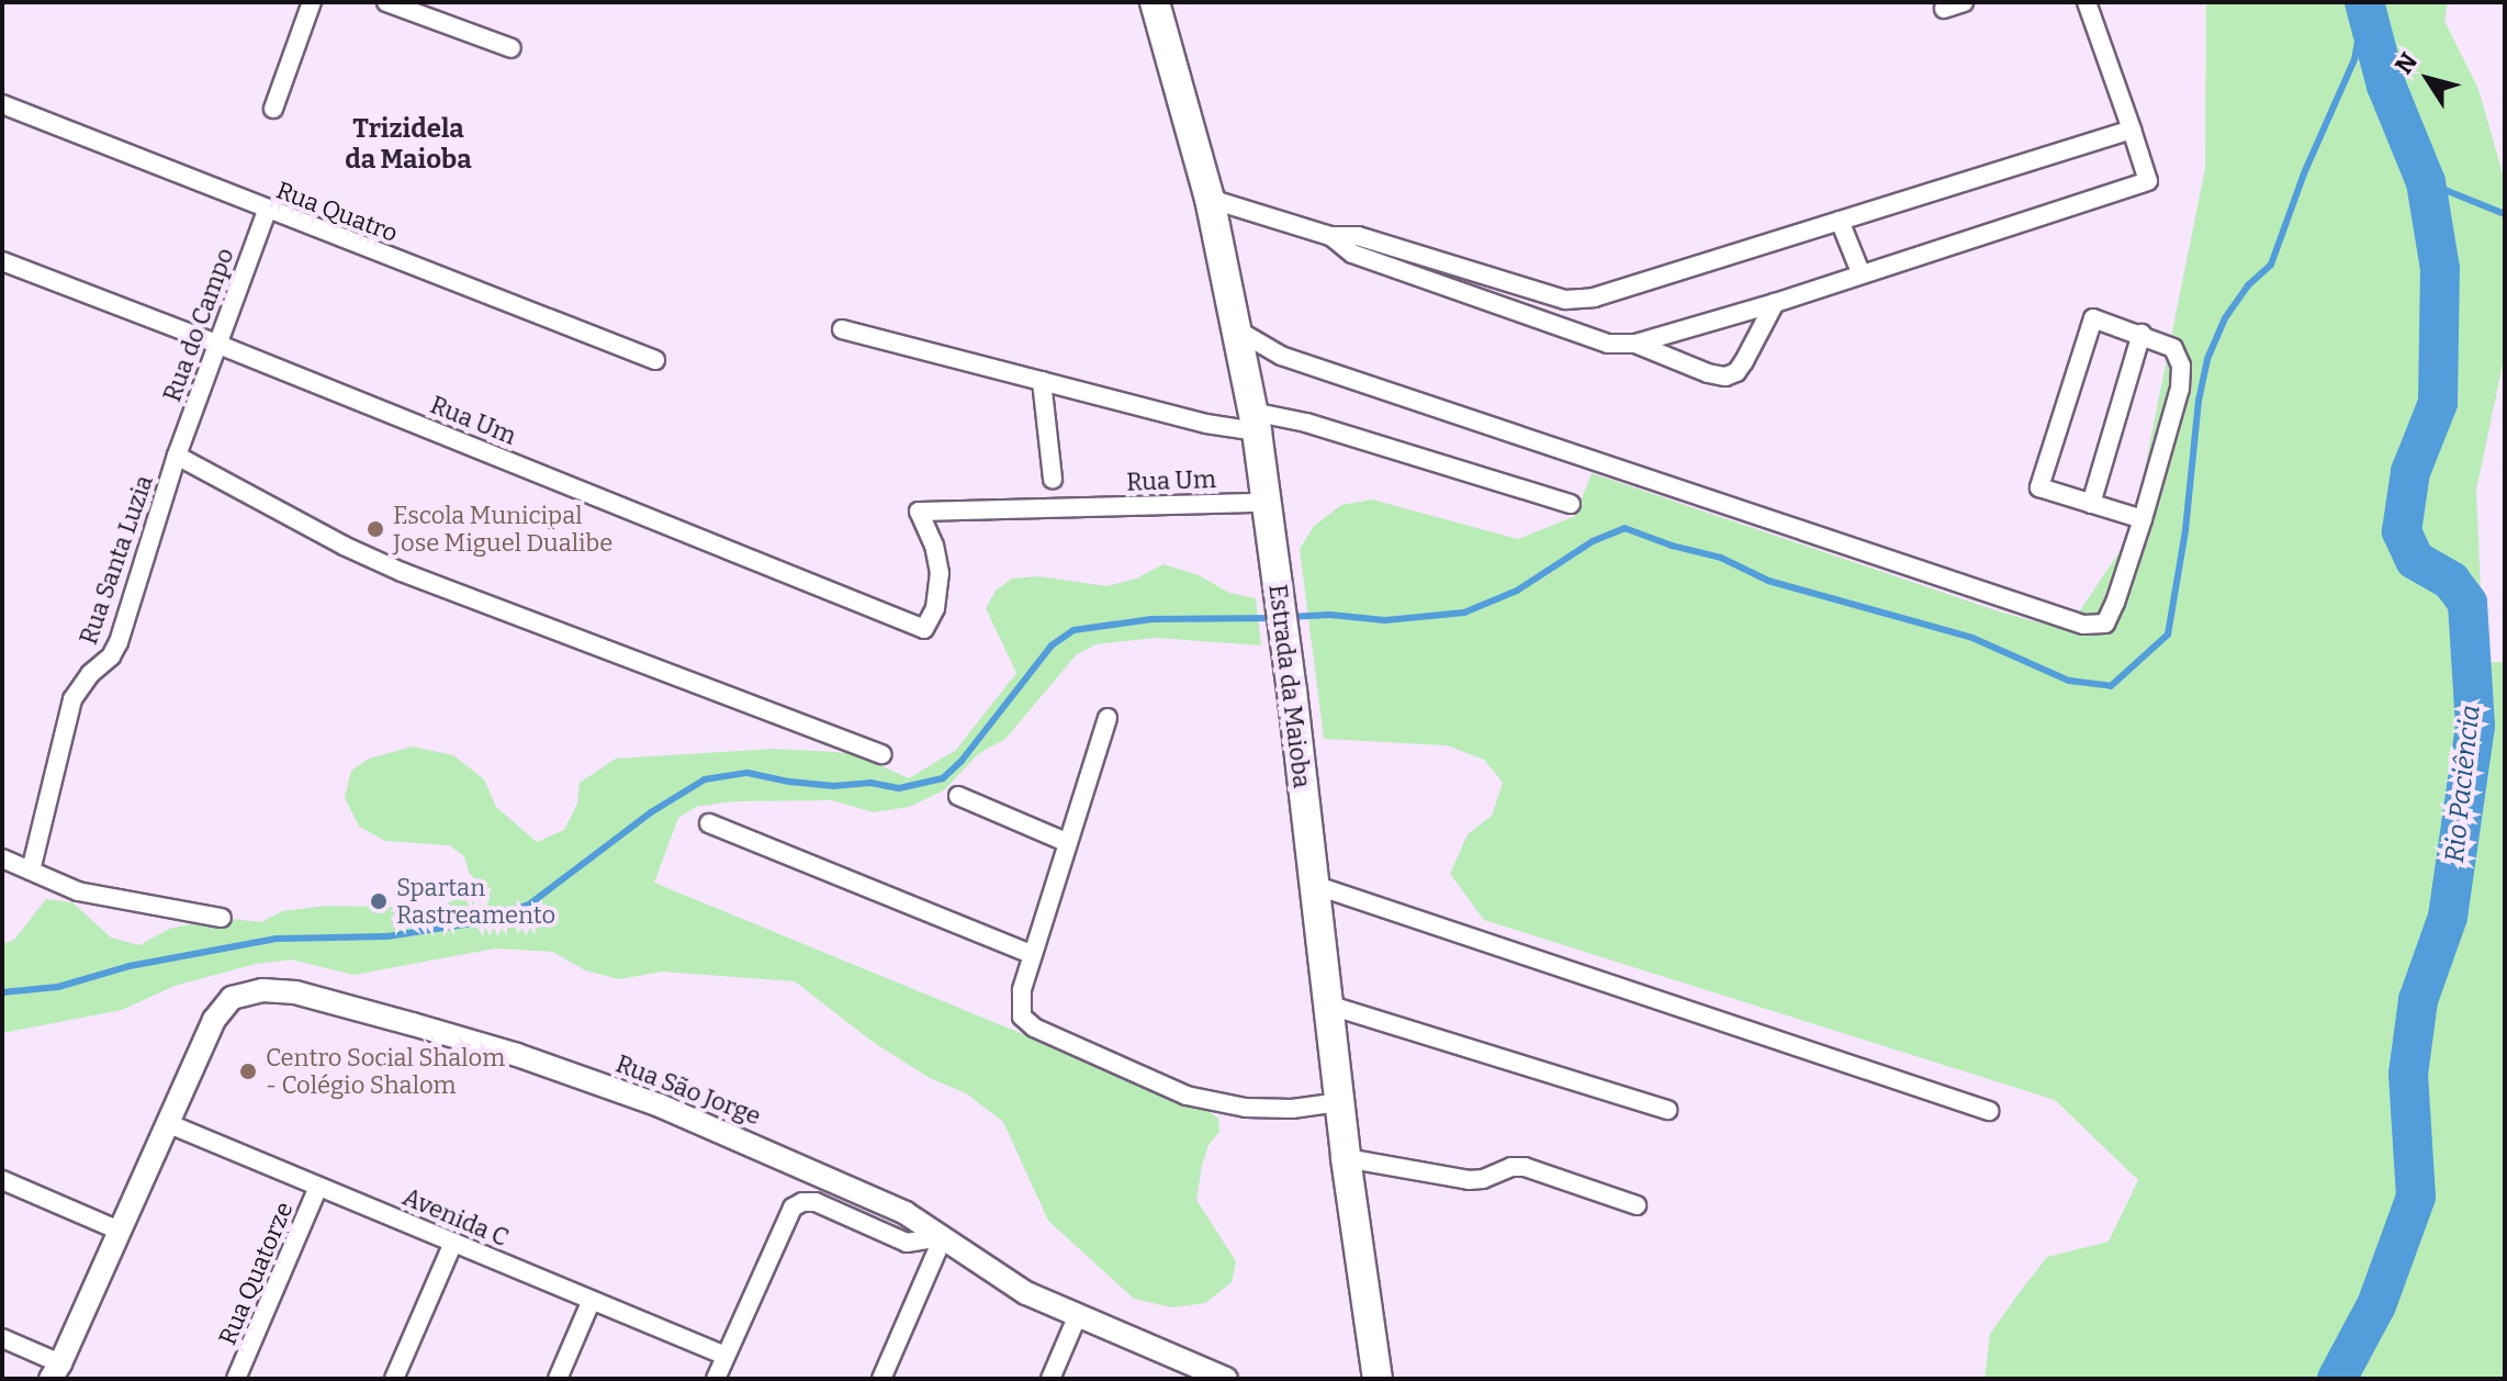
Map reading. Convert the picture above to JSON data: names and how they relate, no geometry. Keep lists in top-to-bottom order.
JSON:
{
  "streets": {
    "main road": ["Estrada da Maioba"],
    "street": [
      "Rua Quatro",
      "Rua do Campo",
      "Rua Um",
      "Rua Santa Luzia",
      "Rua São Jorge",
      "Avenida C",
      "Rua Quatorze"
    ]
  },
  "crossings": [
    ["Rua Quatro", "Rua do Campo"],
    ["Rua do Campo", "Rua Um"],
    ["Rua do Campo", "Rua Santa Luzia"],
    ["Rua Um", "Estrada da Maioba"],
    ["Rua São Jorge", "Avenida C"],
    ["Avenida C", "Rua Quatorze"]
  ],
  "districts": ["Trizidela da Maioba"],
  "water": ["Rio Paciência"],
  "places": ["Escola Municipal Jose Miguel Dualibe", "Spartan Rastreamento", "Centro Social Shalom - Colégio Shalom"],
  "north": "top left"
}
